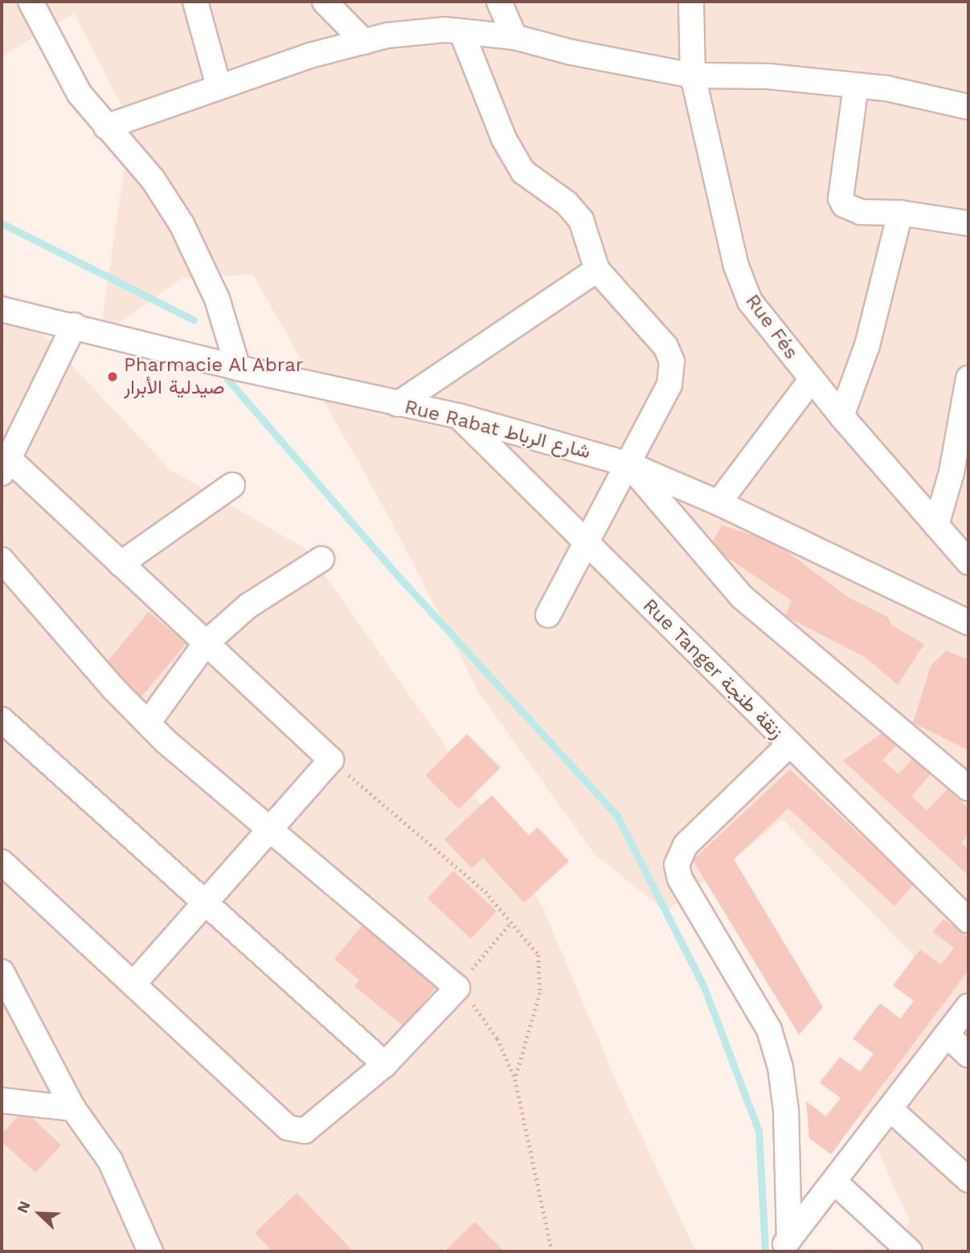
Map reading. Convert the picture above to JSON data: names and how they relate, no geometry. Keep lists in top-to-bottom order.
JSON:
{
  "streets": {
    "street": ["Rue Fés", "Rue Rabat شارع الرباط", "Rue Tanger زنقة طنجة"]
  },
  "crossings": [
    ["Rue Rabat شارع الرباط", "Rue Tanger زنقة طنجة"]
  ],
  "places": ["Pharmacie Al Abrar صيدلية الأبرار"],
  "north": "top left"
}
